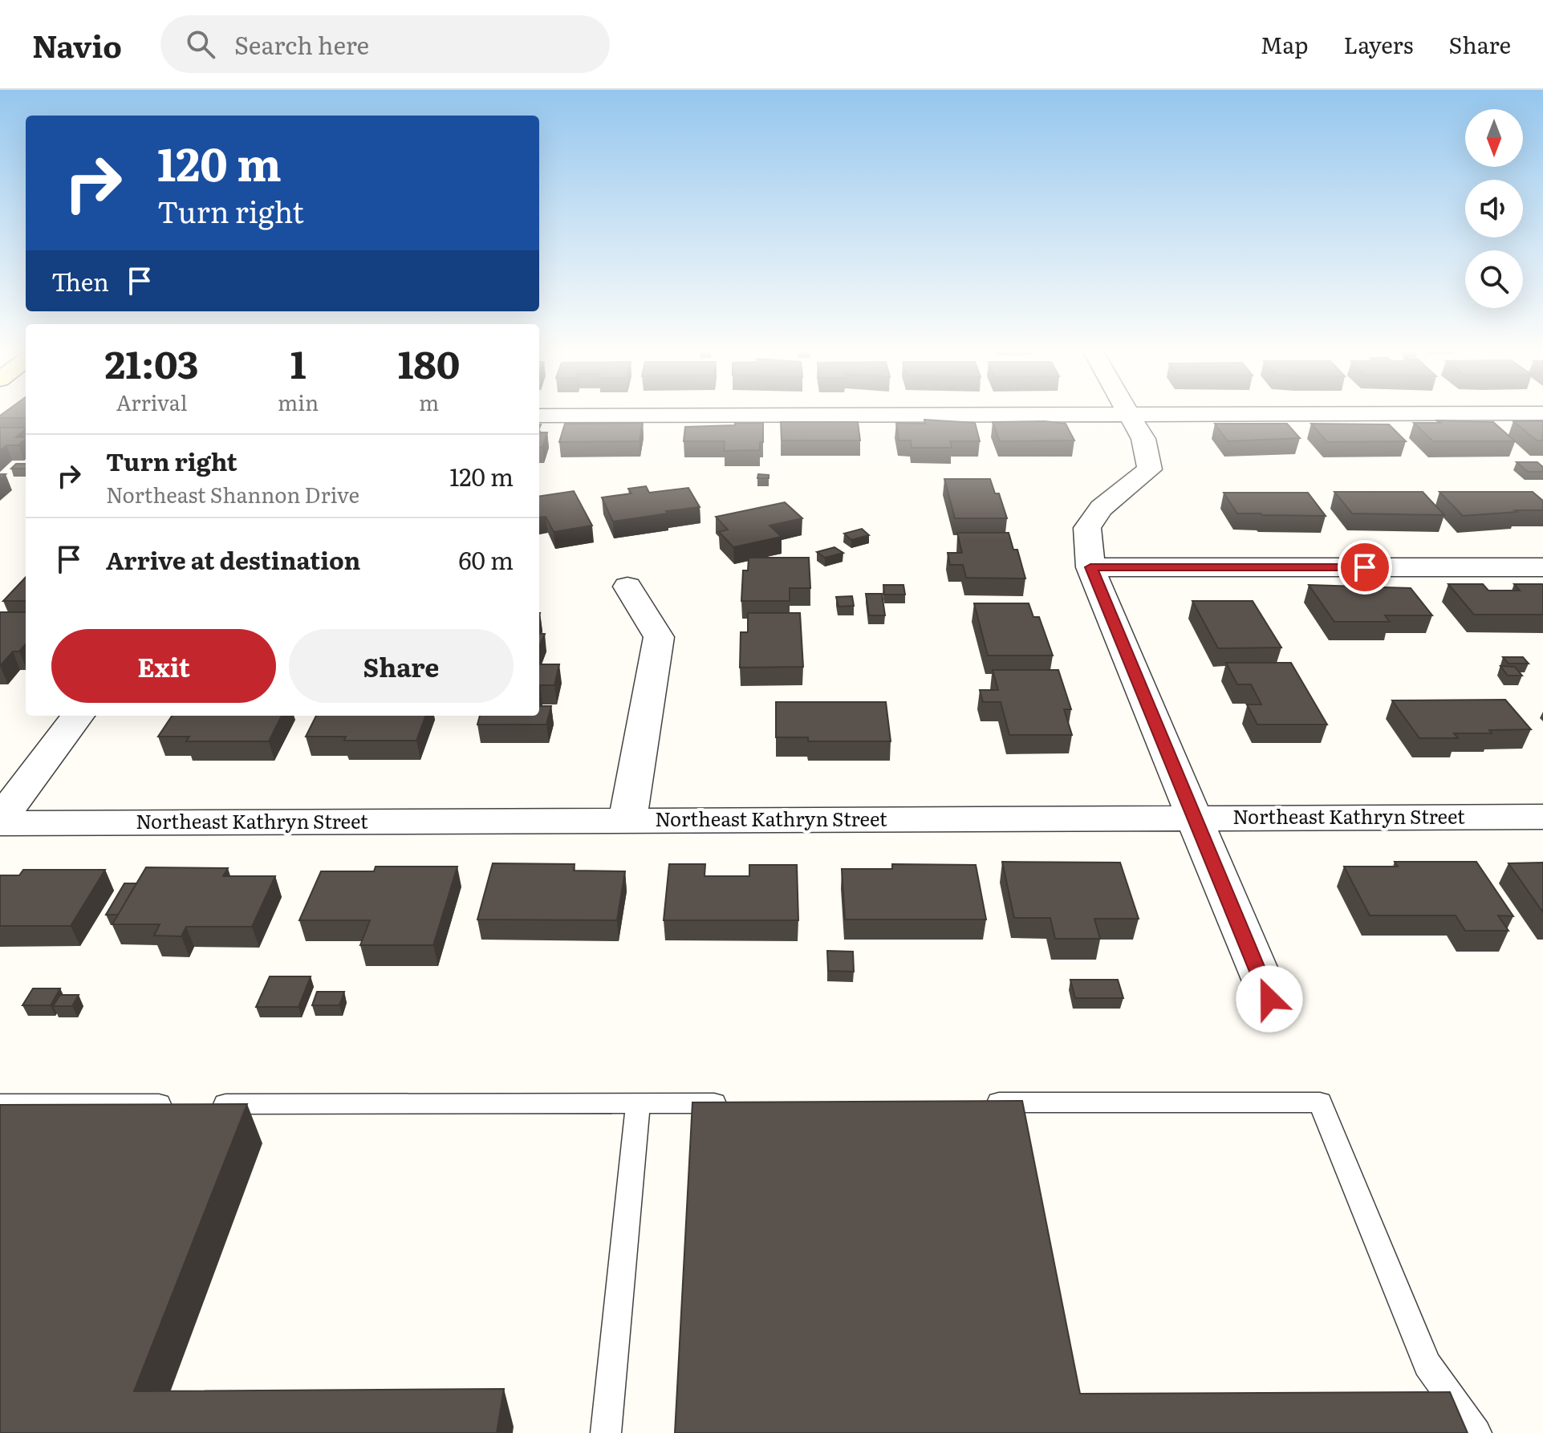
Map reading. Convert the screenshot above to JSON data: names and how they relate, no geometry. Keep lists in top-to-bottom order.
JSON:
{
  "streets": {
    "street": ["Northeast Kathryn Street"]
  },
  "north": "bottom",
  "page": {
    "header": "Navio",
    "search": "Search here",
    "nav": ["Map", "Layers", "Share"],
    "turn": ["120 m", "Turn right"],
    "then": "Then",
    "eta": [
      "21:03",
      "Arrival",
      "1",
      "min",
      "180",
      "m"
    ],
    "list": [
      {
        "name": "Turn right",
        "note": "Northeast Shannon Drive",
        "value": "120 m"
      },
      {
        "name": "Arrive at destination",
        "value": "60 m"
      }
    ],
    "buttons": ["Exit", "Share"]
  }
}
